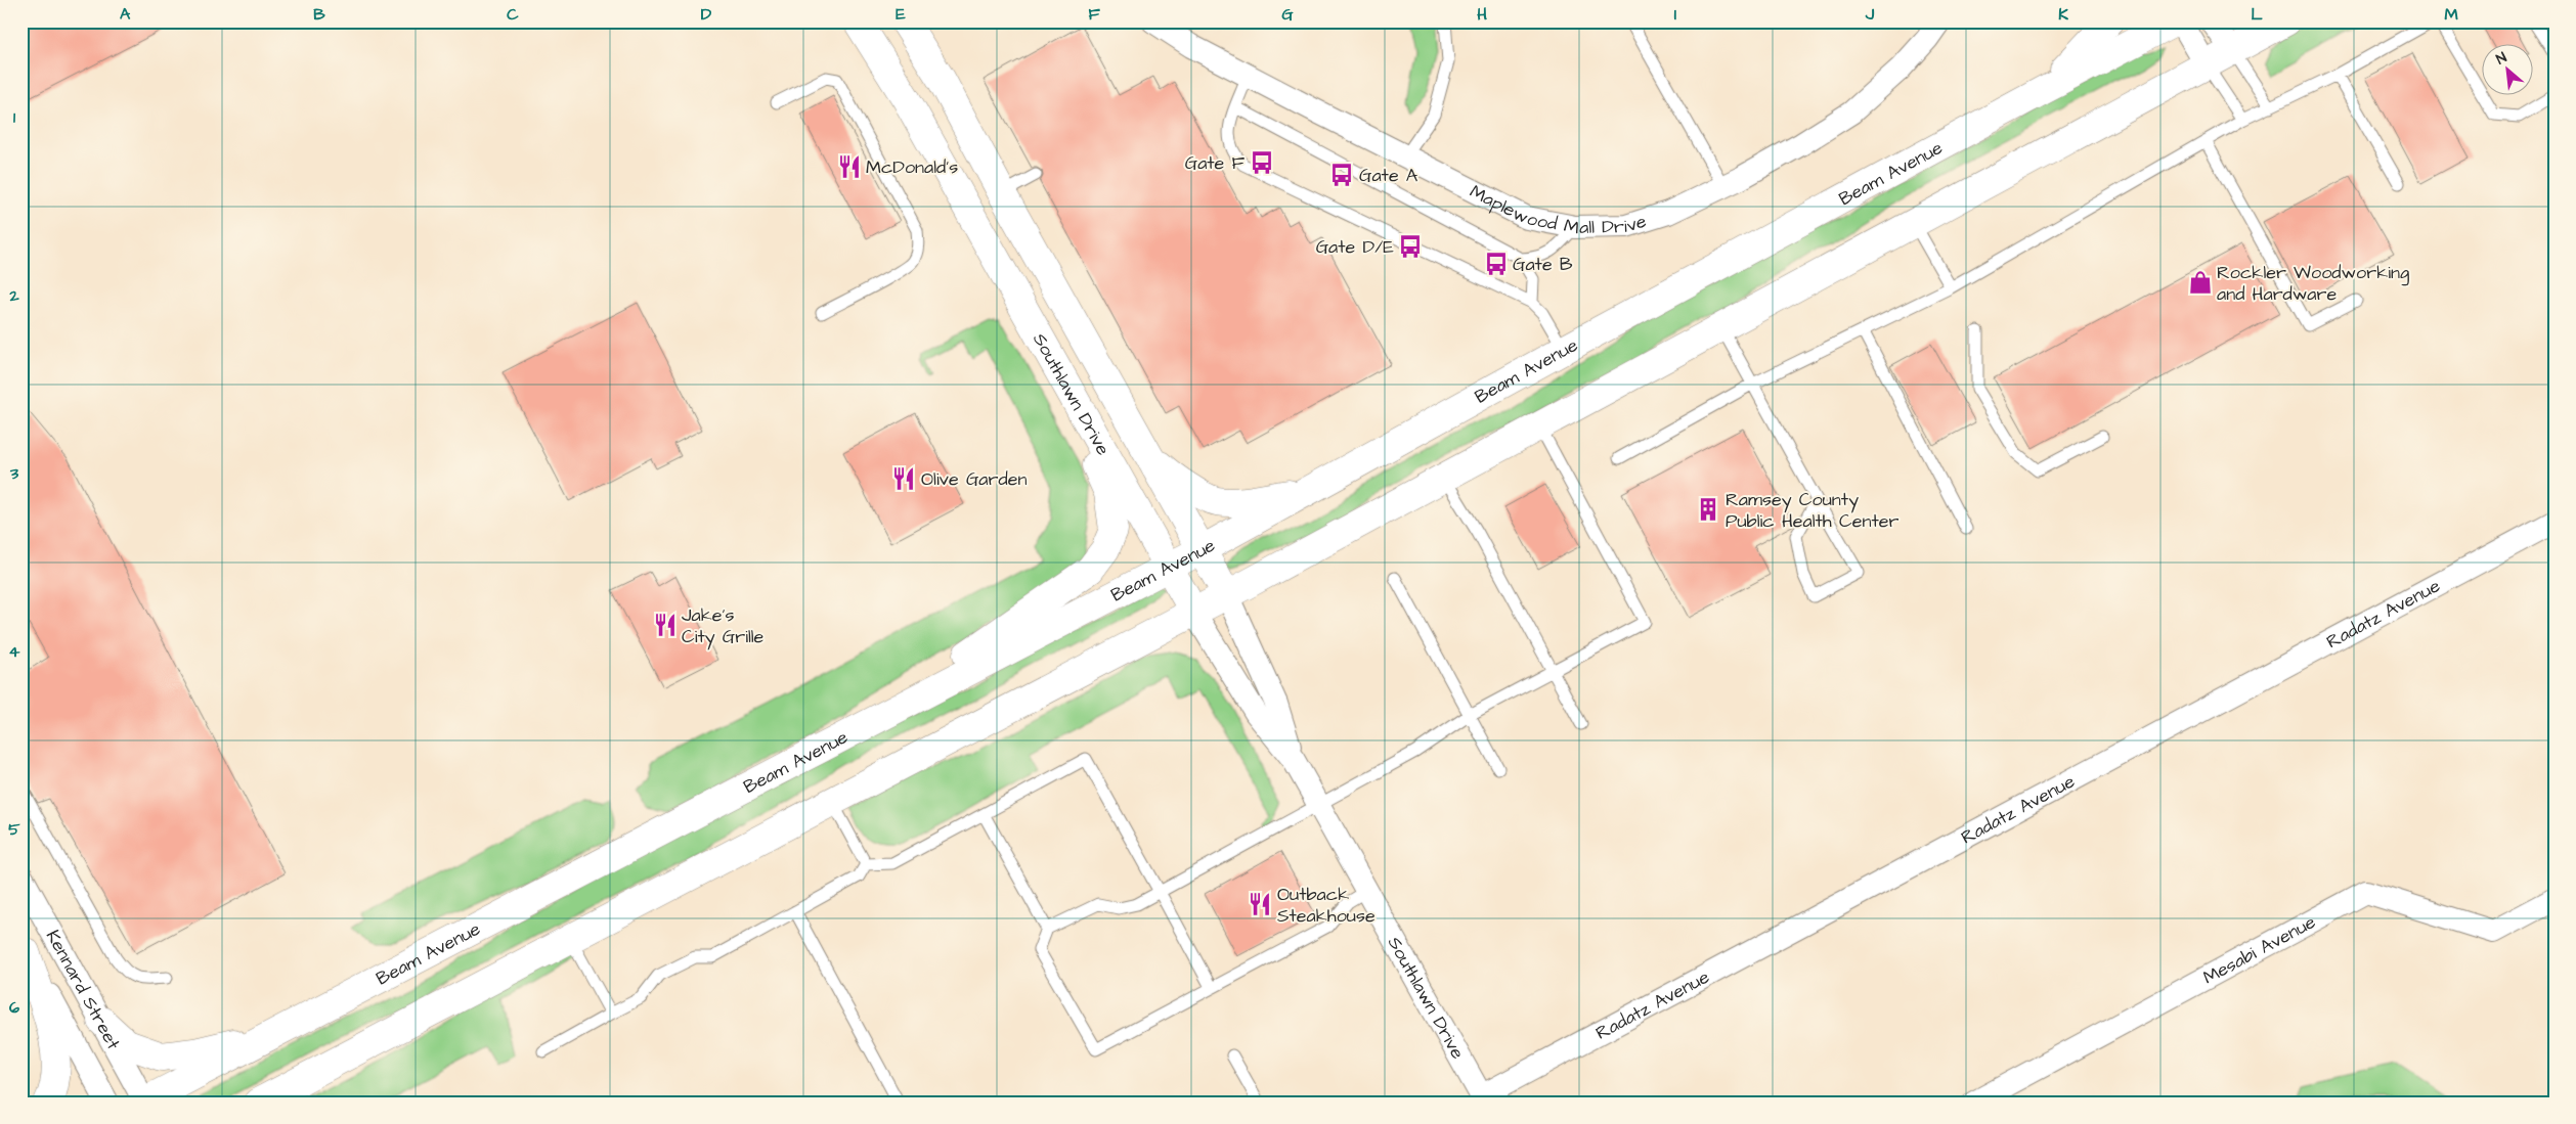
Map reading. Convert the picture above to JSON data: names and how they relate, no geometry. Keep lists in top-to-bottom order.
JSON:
{
  "streets": {
    "street": [
      "Beam Avenue",
      "Maplewood Mall Drive",
      "Southlawn Drive",
      "Radatz Avenue",
      "Mesabi Avenue",
      "Kennard Street"
    ]
  },
  "crossings": [
    ["Beam Avenue", "Southlawn Drive"],
    ["Beam Avenue", "Kennard Street"],
    ["Southlawn Drive", "Radatz Avenue"]
  ],
  "places": {
    "bus stop": [
      "Gate F",
      "Gate A",
      "Gate D/E",
      "Gate B"
    ],
    "restaurant": [
      "McDonald's",
      "Olive Garden",
      "Jake's City Grille",
      "Outback Steakhouse"
    ],
    "shop": ["Rockler Woodworking and Hardware"],
    "building": ["Ramsey County Public Health Center"]
  },
  "north": "top left",
  "grid": {
    "columns": [
      "A",
      "B",
      "C",
      "D",
      "E",
      "F",
      "G",
      "H",
      "I",
      "J",
      "K",
      "L",
      "M"
    ],
    "rows": [
      "1",
      "2",
      "3",
      "4",
      "5",
      "6"
    ]
  }
}
